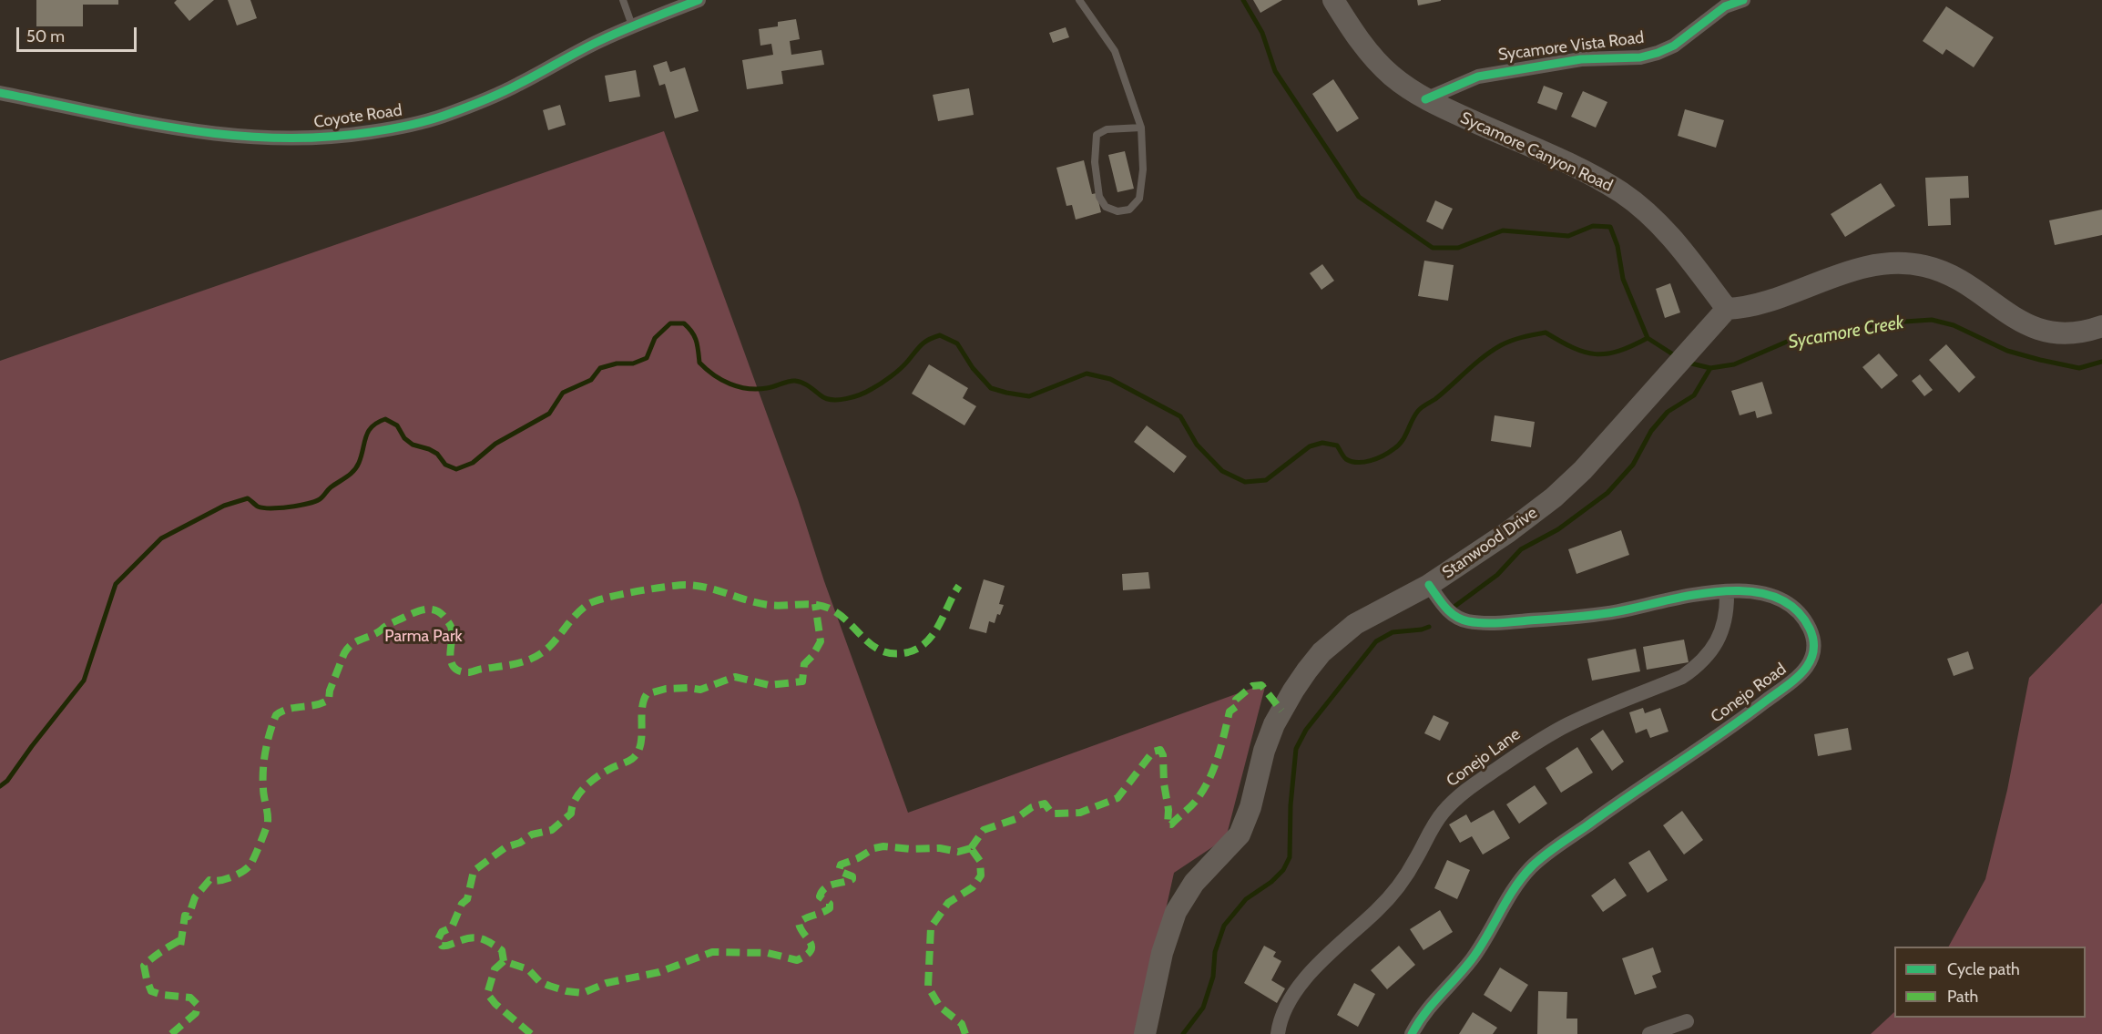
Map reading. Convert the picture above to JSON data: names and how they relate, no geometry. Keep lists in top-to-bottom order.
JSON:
{
  "streets": {
    "main road": ["Sycamore Canyon Road", "Stanwood Drive"],
    "street": [
      "Sycamore Vista Road",
      "Coyote Road",
      "Conejo Road",
      "Conejo Lane"
    ]
  },
  "crossings": [
    ["Sycamore Vista Road", "Sycamore Canyon Road"],
    ["Sycamore Canyon Road", "Stanwood Drive"],
    ["Stanwood Drive", "Conejo Road"],
    ["Conejo Road", "Conejo Lane"]
  ],
  "water": ["Sycamore Creek"],
  "parks": ["Parma Park"],
  "legend": ["Cycle path", "Path"],
  "scale_bar": "50 m"
}
